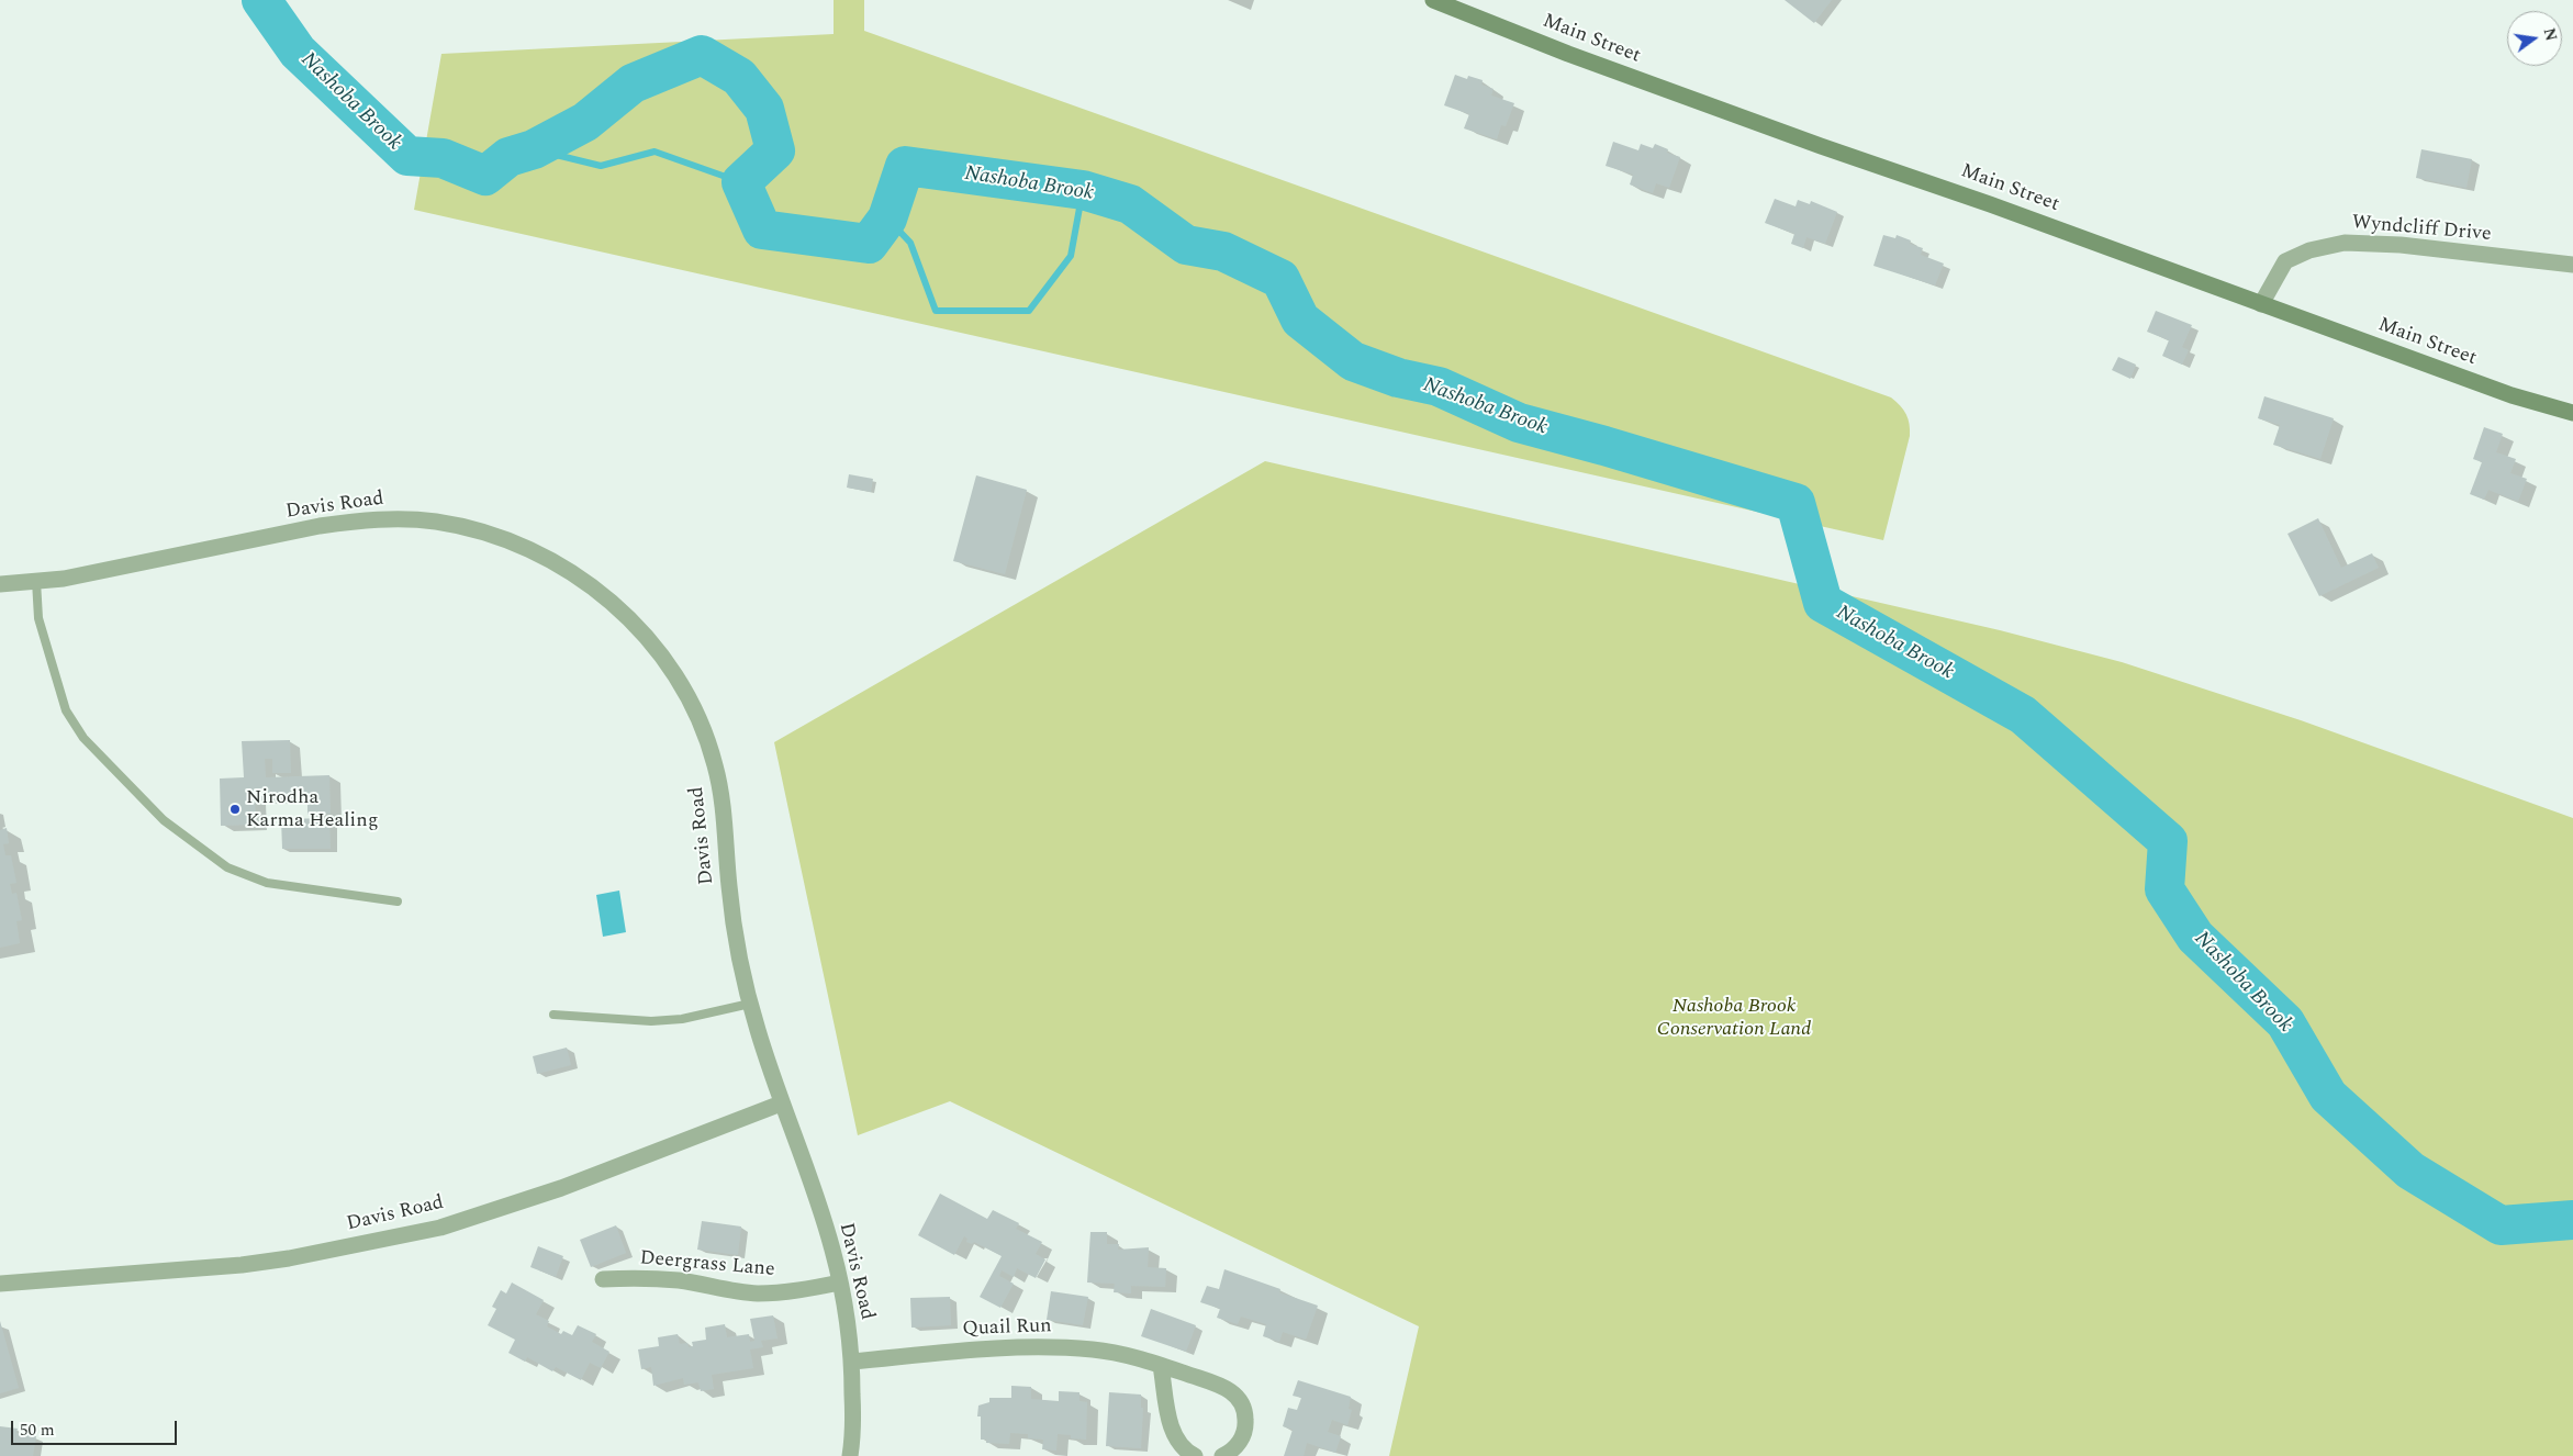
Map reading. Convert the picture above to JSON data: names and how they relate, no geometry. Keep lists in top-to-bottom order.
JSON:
{
  "streets": {
    "main road": ["Main Street"],
    "street": [
      "Wyndcliff Drive",
      "Davis Road",
      "Deergrass Lane",
      "Quail Run"
    ]
  },
  "crossings": [
    ["Main Street", "Wyndcliff Drive"],
    ["Davis Road", "Deergrass Lane"],
    ["Davis Road", "Quail Run"]
  ],
  "water": ["Nashoba Brook"],
  "parks": ["Nashoba Brook Conservation Land"],
  "places": ["Nirodha Karma Healing"],
  "scale_bar": "50 m",
  "north": "right"
}
